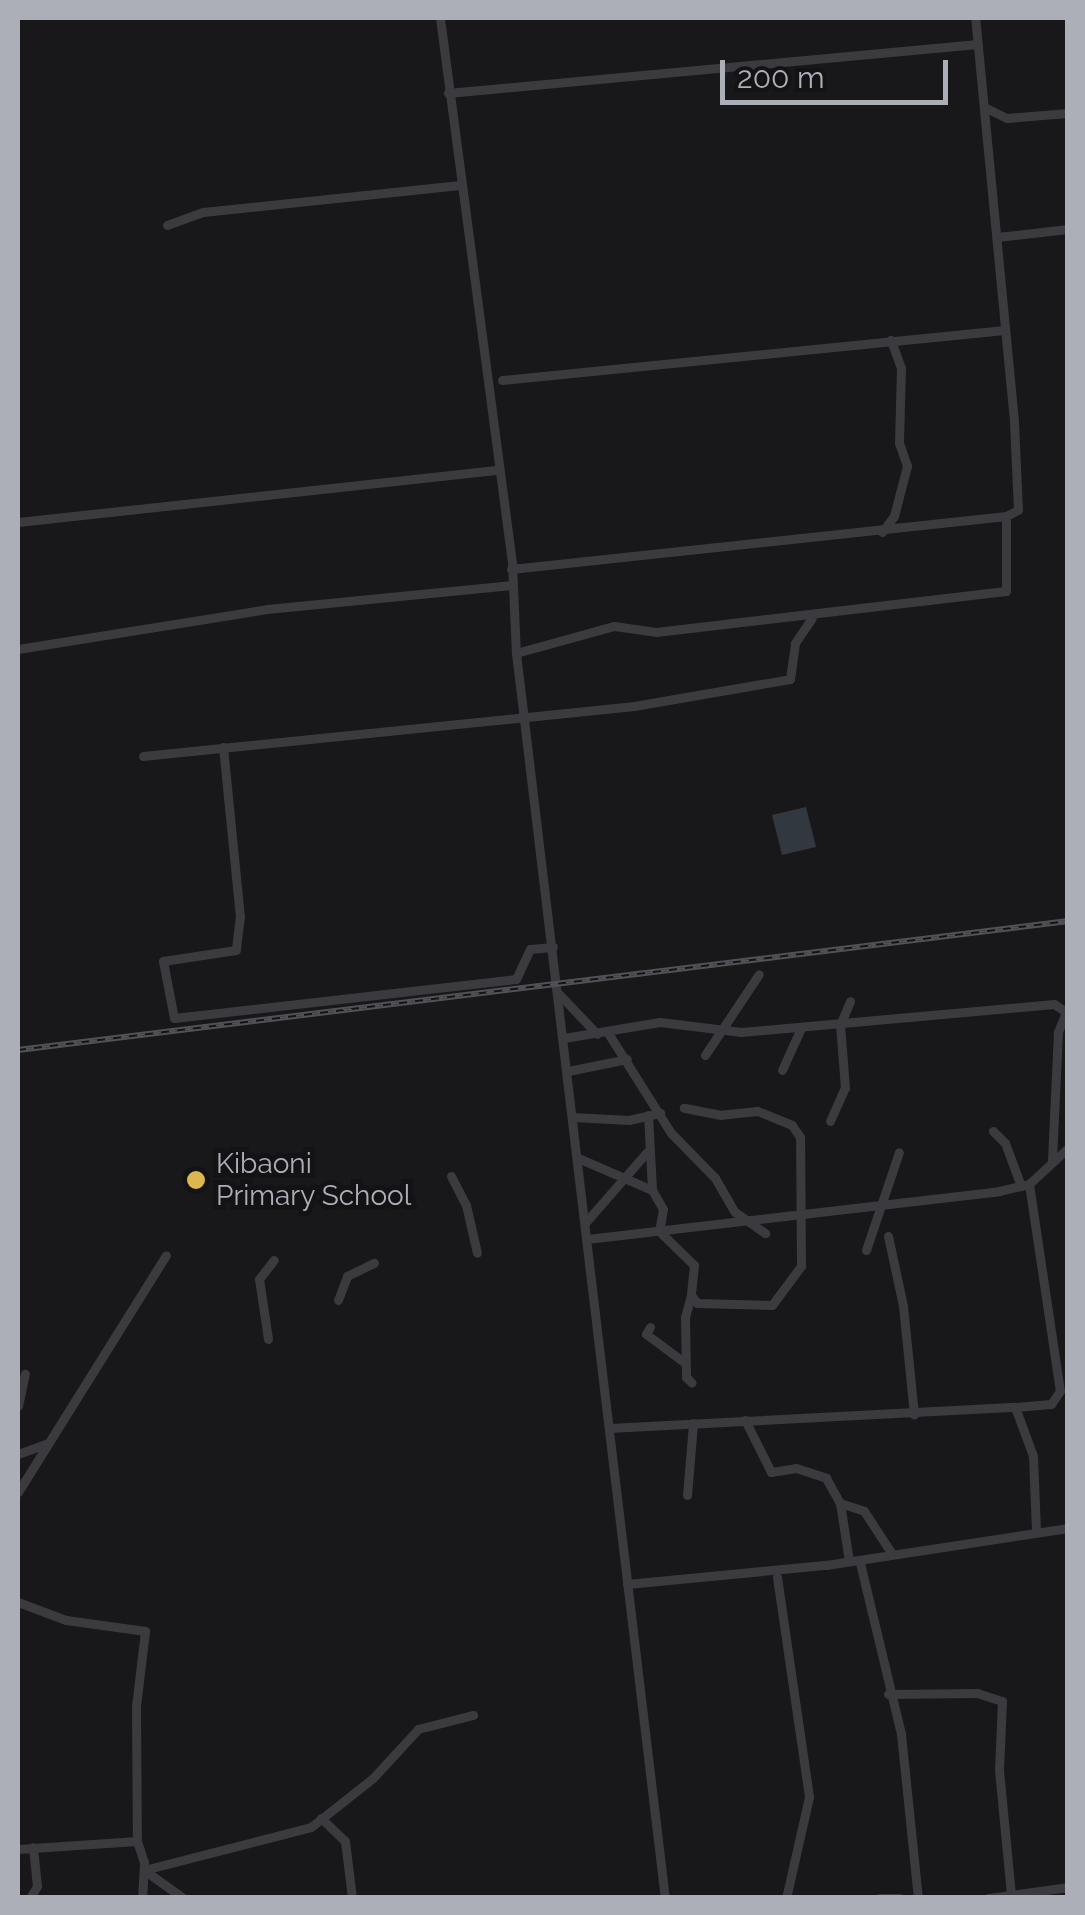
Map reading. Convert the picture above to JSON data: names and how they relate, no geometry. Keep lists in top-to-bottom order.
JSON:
{
  "places": ["Kibaoni Primary School"],
  "scale_bar": "200 m"
}
